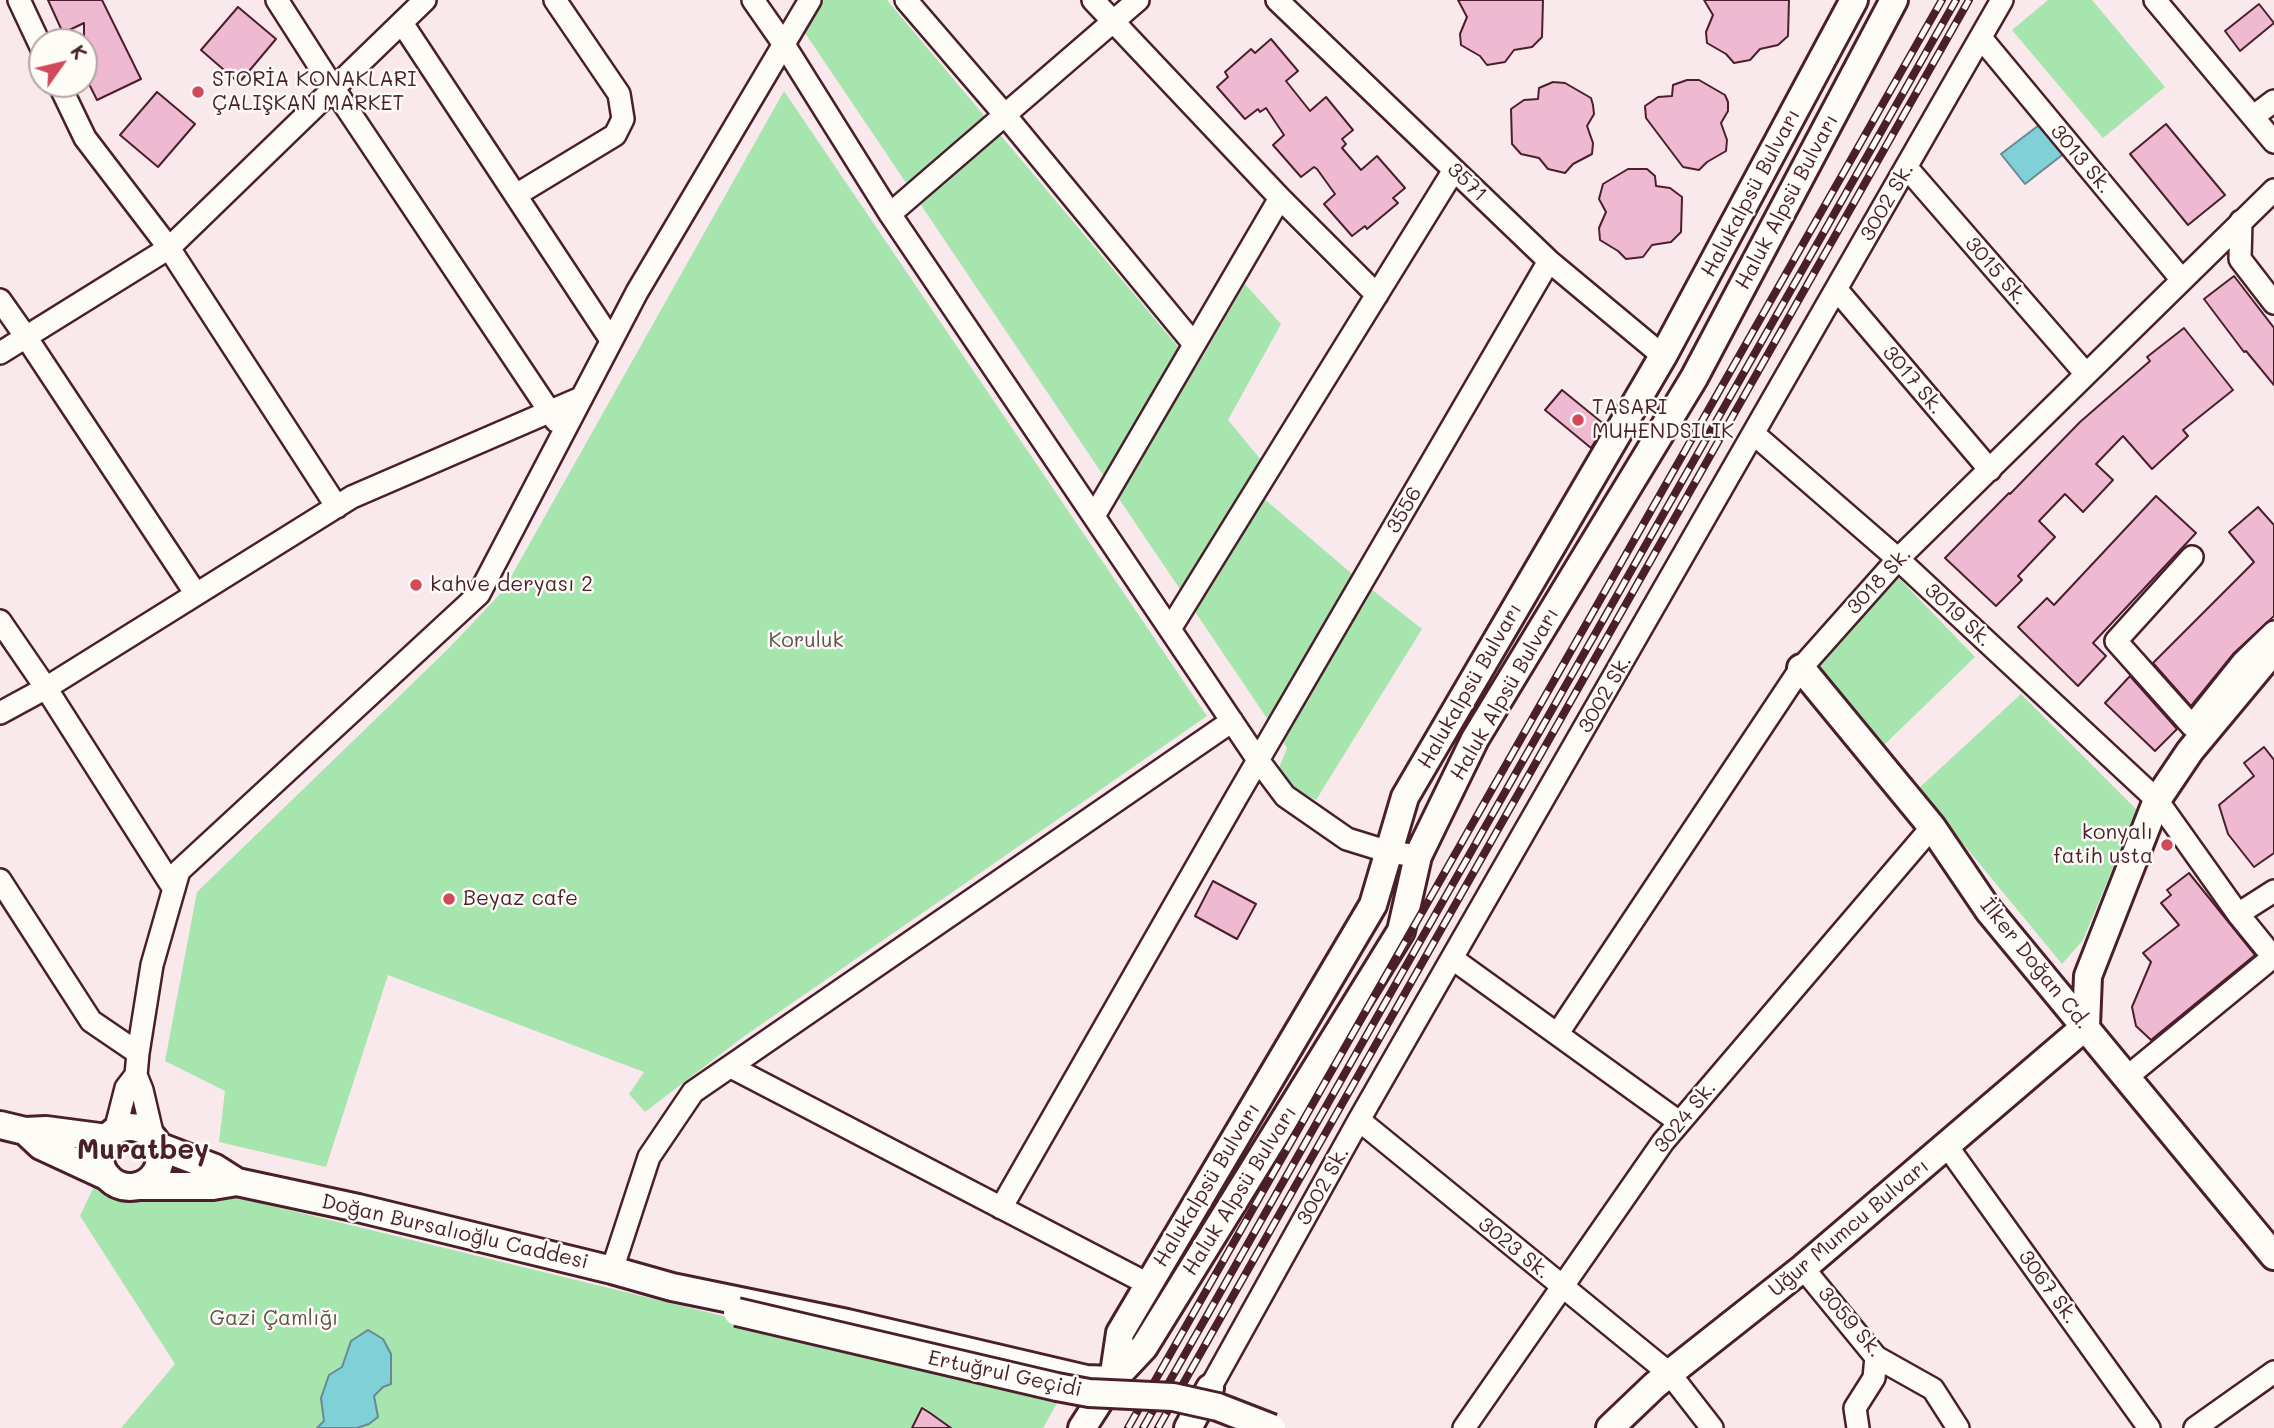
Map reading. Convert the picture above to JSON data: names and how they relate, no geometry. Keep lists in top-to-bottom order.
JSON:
{
  "streets": {
    "main road": [
      "Halukalpsü Bulvarı",
      "Haluk Alpsü Bulvarı",
      "İlker Doğan Cd.",
      "Uğur Mumcu Bulvarı",
      "Doğan Bursalıoğlu Caddesi",
      "Ertuğrul Geçidi"
    ],
    "street": [
      "3013 Sk.",
      "3571",
      "3002 Sk.",
      "3015 Sk.",
      "3017 Sk.",
      "3556",
      "3018 Sk.",
      "3019 Sk.",
      "3024 Sk.",
      "3023 Sk.",
      "3067 Sk.",
      "3059 Sk."
    ]
  },
  "crossings": [
    ["3013 Sk.", "3002 Sk."],
    ["3013 Sk.", "3018 Sk."],
    ["3571", "Halukalpsü Bulvarı"],
    ["3571", "3556"],
    ["Halukalpsü Bulvarı", "Haluk Alpsü Bulvarı"],
    ["3002 Sk.", "3015 Sk."],
    ["3002 Sk.", "3017 Sk."],
    ["3002 Sk.", "3019 Sk."],
    ["3002 Sk.", "3023 Sk."],
    ["3015 Sk.", "3018 Sk."],
    ["3017 Sk.", "3018 Sk."],
    ["3018 Sk.", "3019 Sk."],
    ["3018 Sk.", "İlker Doğan Cd."],
    ["İlker Doğan Cd.", "3024 Sk."],
    ["İlker Doğan Cd.", "Uğur Mumcu Bulvarı"],
    ["3024 Sk.", "3023 Sk."],
    ["Uğur Mumcu Bulvarı", "3023 Sk."],
    ["Uğur Mumcu Bulvarı", "3067 Sk."],
    ["Uğur Mumcu Bulvarı", "3059 Sk."],
    ["Doğan Bursalıoğlu Caddesi", "Ertuğrul Geçidi"]
  ],
  "districts": ["Muratbey"],
  "parks": ["Koruluk", "Gazi Çamlığı"],
  "places": [
    "STORİA KONAKLARI ÇALIŞKAN MARKET",
    "TASARI MUHENDSILIK",
    "kahve deryası 2",
    "konyalı fatih usta",
    "Beyaz cafe"
  ],
  "north": "top right"
}
